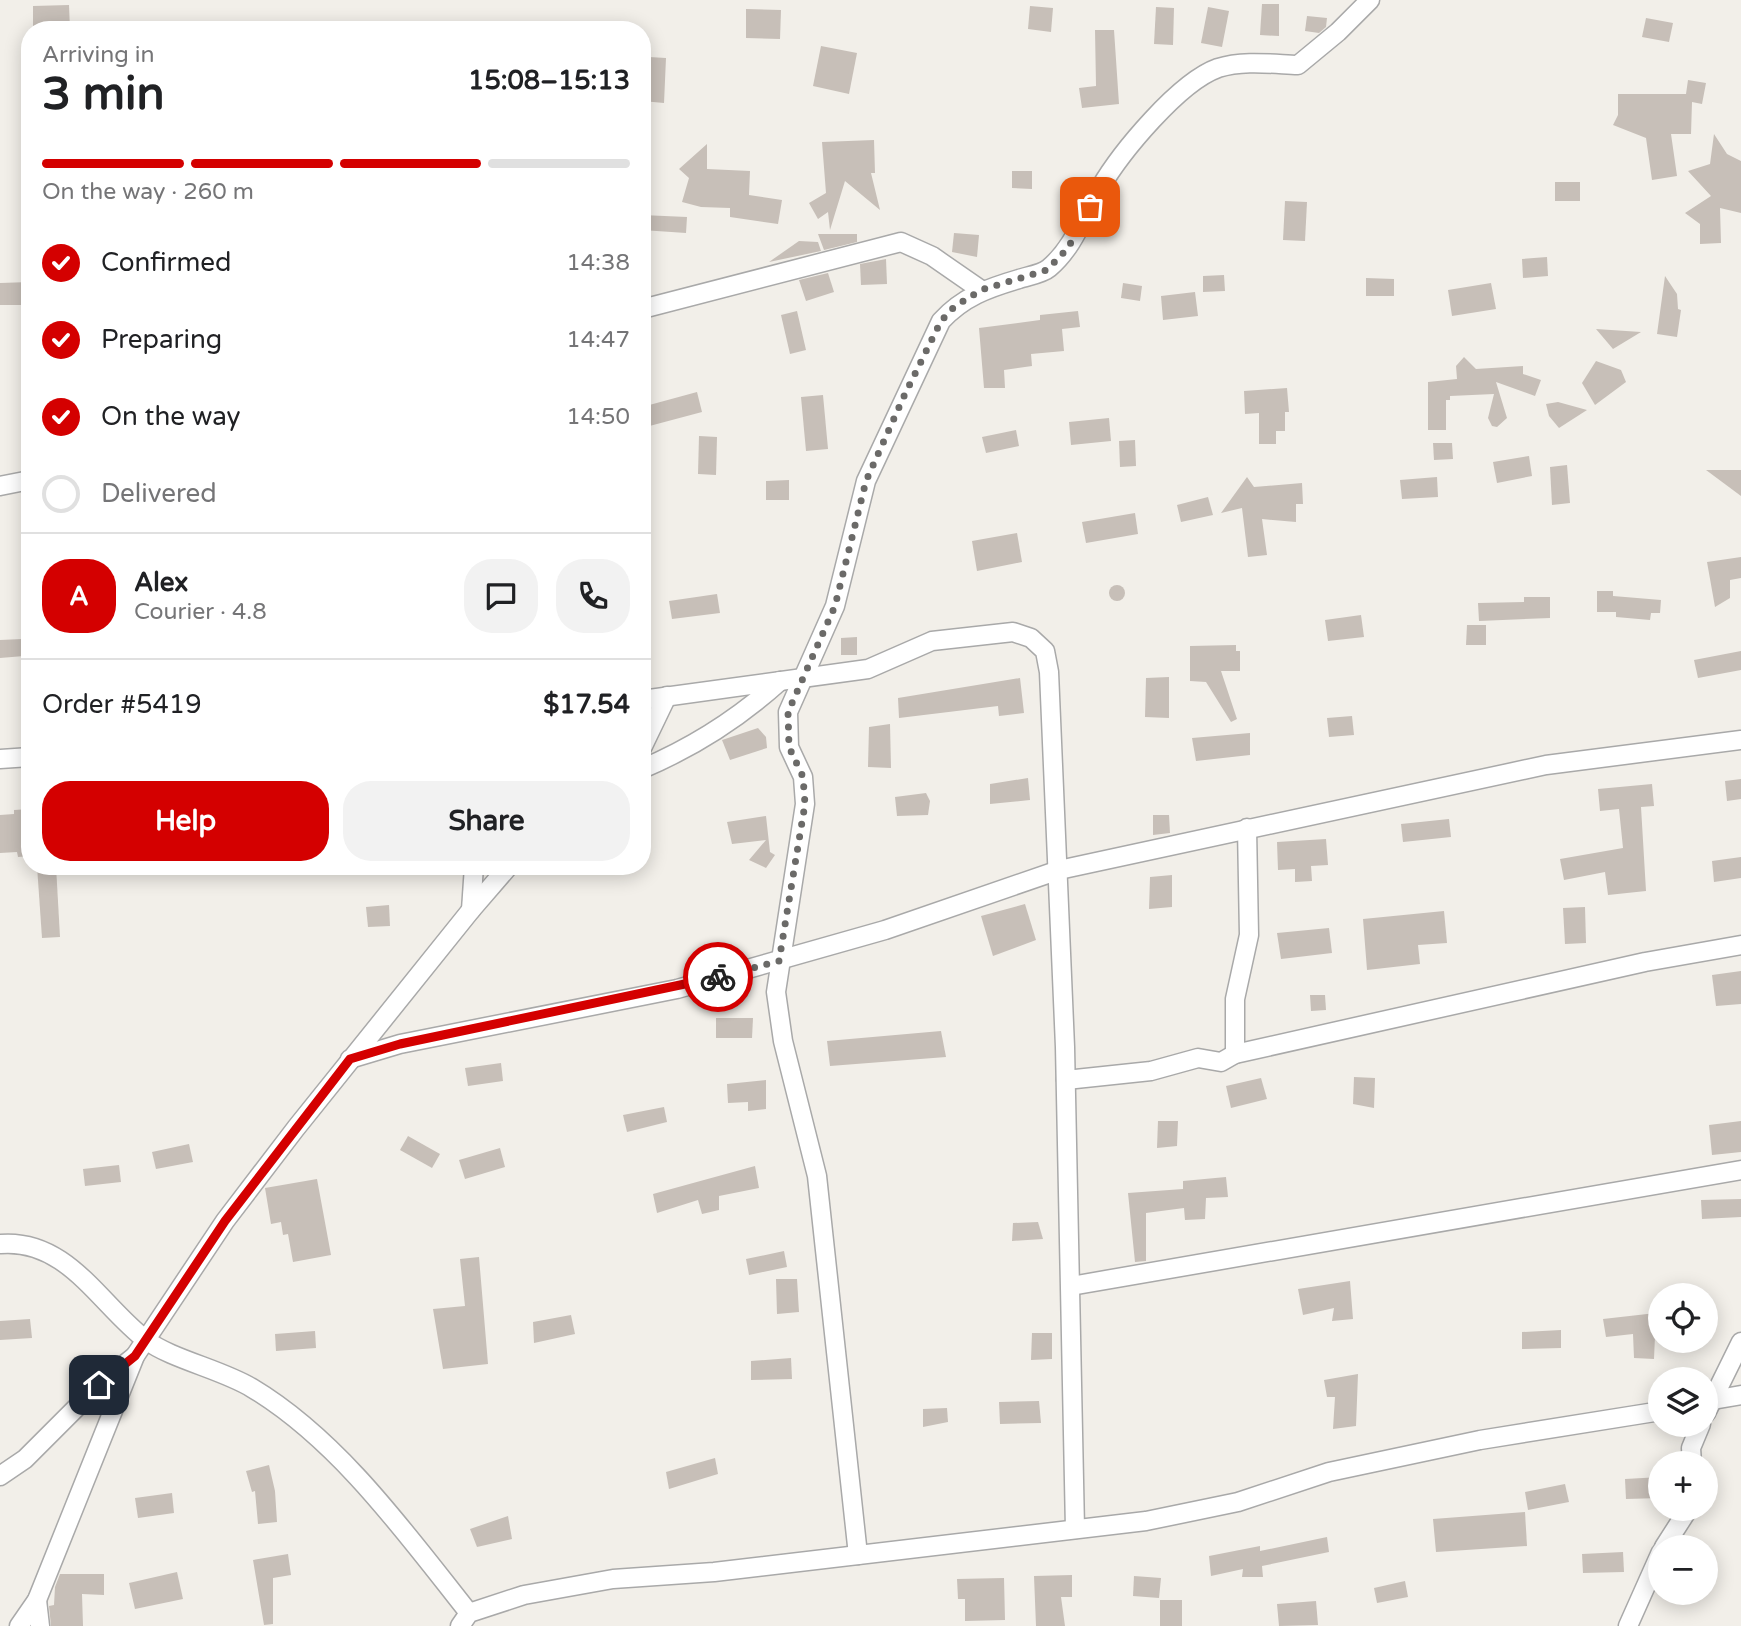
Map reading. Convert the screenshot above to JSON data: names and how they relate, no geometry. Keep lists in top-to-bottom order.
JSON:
{
  "page": {
    "heading": ["3 min", "Arriving in", "15:08–15:13"],
    "panel": [
      "Alex",
      "Courier · 4.8",
      "Order #5419",
      "$17.54"
    ],
    "bar": "On the way · 260 m",
    "list": [
      ["Confirmed", "14:38"],
      ["Preparing", "14:47"],
      ["On the way", "14:50"],
      "Delivered"
    ],
    "round": "A",
    "buttons": ["Help", "Share"],
    "map_buttons": ["+", "−"]
  }
}
